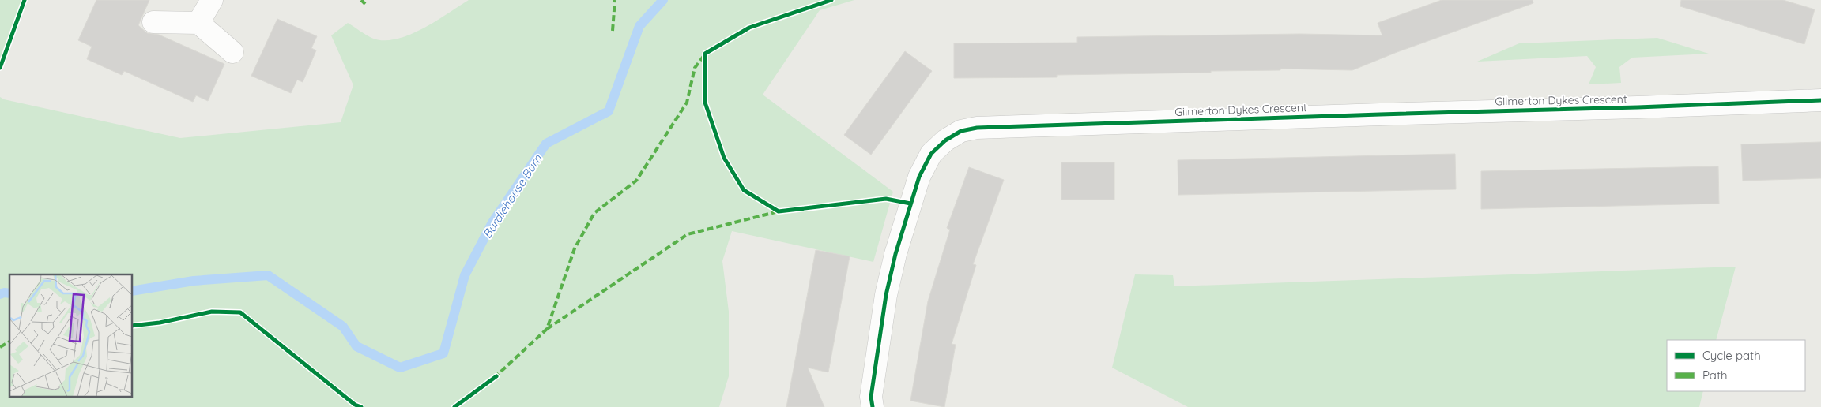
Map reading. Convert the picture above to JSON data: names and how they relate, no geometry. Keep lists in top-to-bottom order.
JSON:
{
  "streets": {
    "street": ["Gilmerton Dykes Crescent"]
  },
  "water": ["Burdiehouse Burn"],
  "legend": ["Cycle path", "Path"]
}
